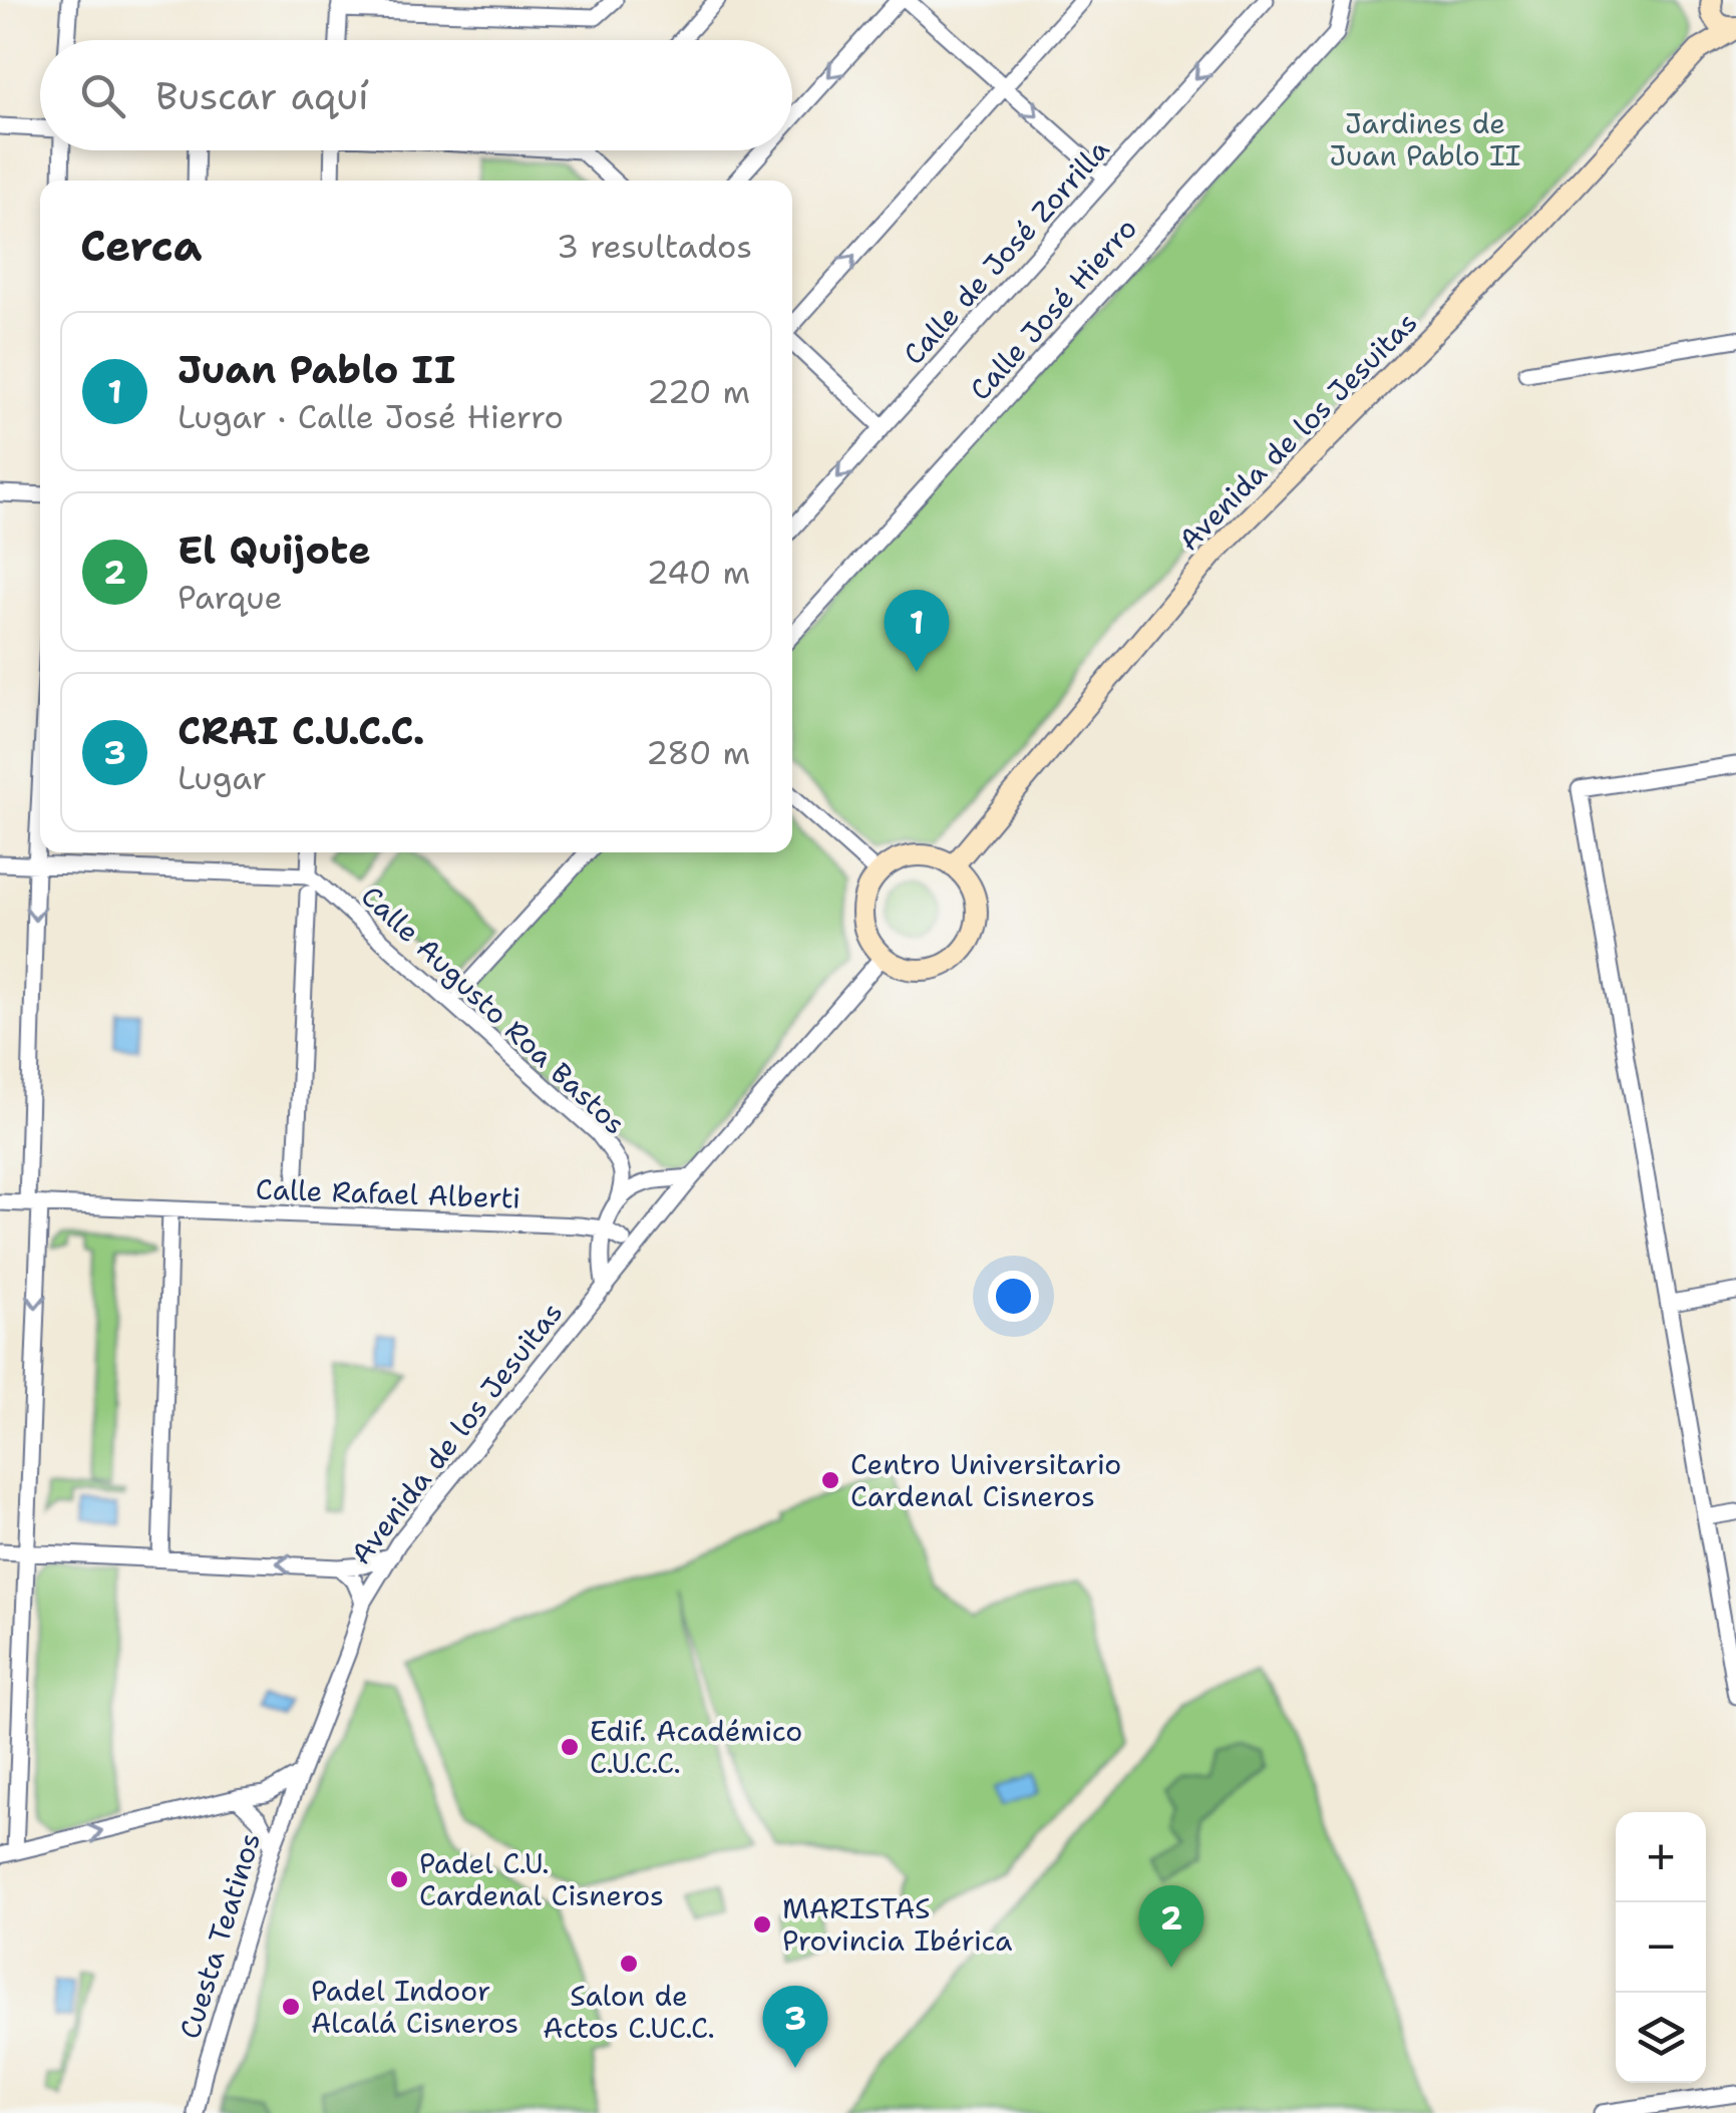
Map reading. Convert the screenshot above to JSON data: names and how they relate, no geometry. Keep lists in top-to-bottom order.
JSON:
{
  "streets": {
    "street": [
      "Calle de José Zorrilla",
      "Calle José Hierro",
      "Avenida de los Jesuitas",
      "Calle Augusto Roa Bastos",
      "Calle Rafael Alberti",
      "Cuesta Teatinos"
    ]
  },
  "crossings": [
    ["Avenida de los Jesuitas", "Cuesta Teatinos"],
    ["Calle Augusto Roa Bastos", "Calle Rafael Alberti"]
  ],
  "one_way": ["Calle de José Zorrilla"],
  "parks": ["Jardines de Juan Pablo II"],
  "places": [
    "Centro Universitario Cardenal Cisneros",
    "Edif. Académico C.U.C.C.",
    "Padel C.U. Cardenal Cisneros",
    "MARISTAS Provincia Ibérica",
    "Salon de Actos C.UC.C.",
    "Padel Indoor Alcalá Cisneros"
  ],
  "page": {
    "search": "Buscar aquí",
    "heading": ["Cerca", "3 resultados"],
    "list": [
      {
        "mark": "1",
        "name": "Juan Pablo II",
        "note": "Lugar · Calle José Hierro",
        "value": "220 m"
      },
      {
        "mark": "2",
        "name": "El Quijote",
        "note": "Parque",
        "value": "240 m"
      },
      {
        "mark": "3",
        "name": "CRAI C.U.C.C.",
        "note": "Lugar",
        "value": "280 m"
      }
    ],
    "pins": ["1", "2", "3"],
    "map_buttons": ["+", "−"]
  }
}
